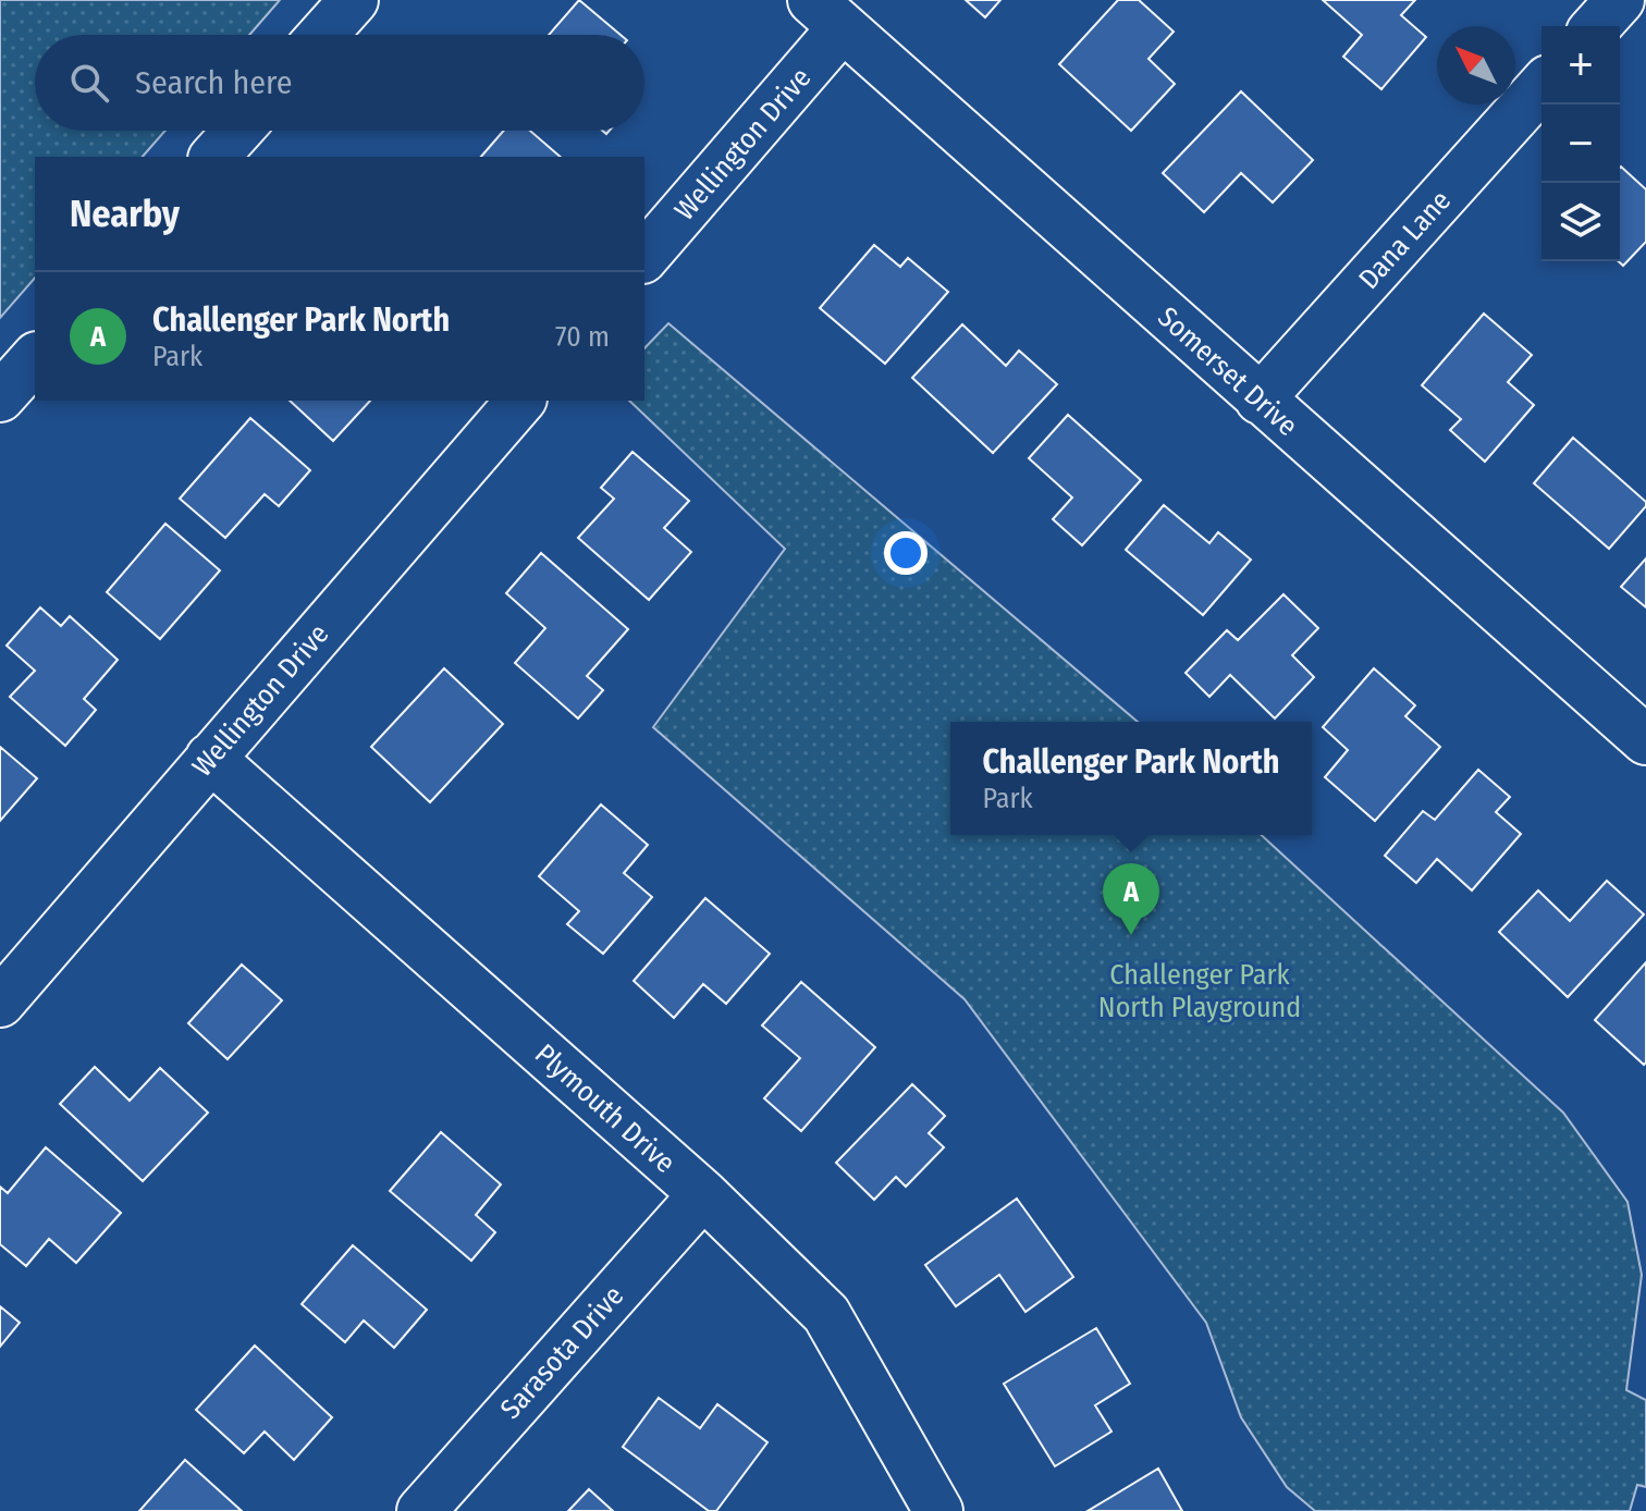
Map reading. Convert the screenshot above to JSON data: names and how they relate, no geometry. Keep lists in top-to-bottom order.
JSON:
{
  "streets": {
    "street": [
      "Wellington Drive",
      "Dana Lane",
      "Somerset Drive",
      "Plymouth Drive",
      "Sarasota Drive"
    ]
  },
  "crossings": [
    ["Wellington Drive", "Somerset Drive"],
    ["Wellington Drive", "Plymouth Drive"],
    ["Dana Lane", "Somerset Drive"],
    ["Plymouth Drive", "Sarasota Drive"]
  ],
  "parks": ["Challenger Park North Playground"],
  "north": "top left",
  "page": {
    "map_buttons": ["+", "−"],
    "search": "Search here",
    "heading": "Nearby",
    "list": [
      {
        "mark": "A",
        "name": "Challenger Park North",
        "note": "Park",
        "value": "70 m"
      }
    ],
    "popup": ["Challenger Park North", "Park"],
    "pins": "A"
  }
}
